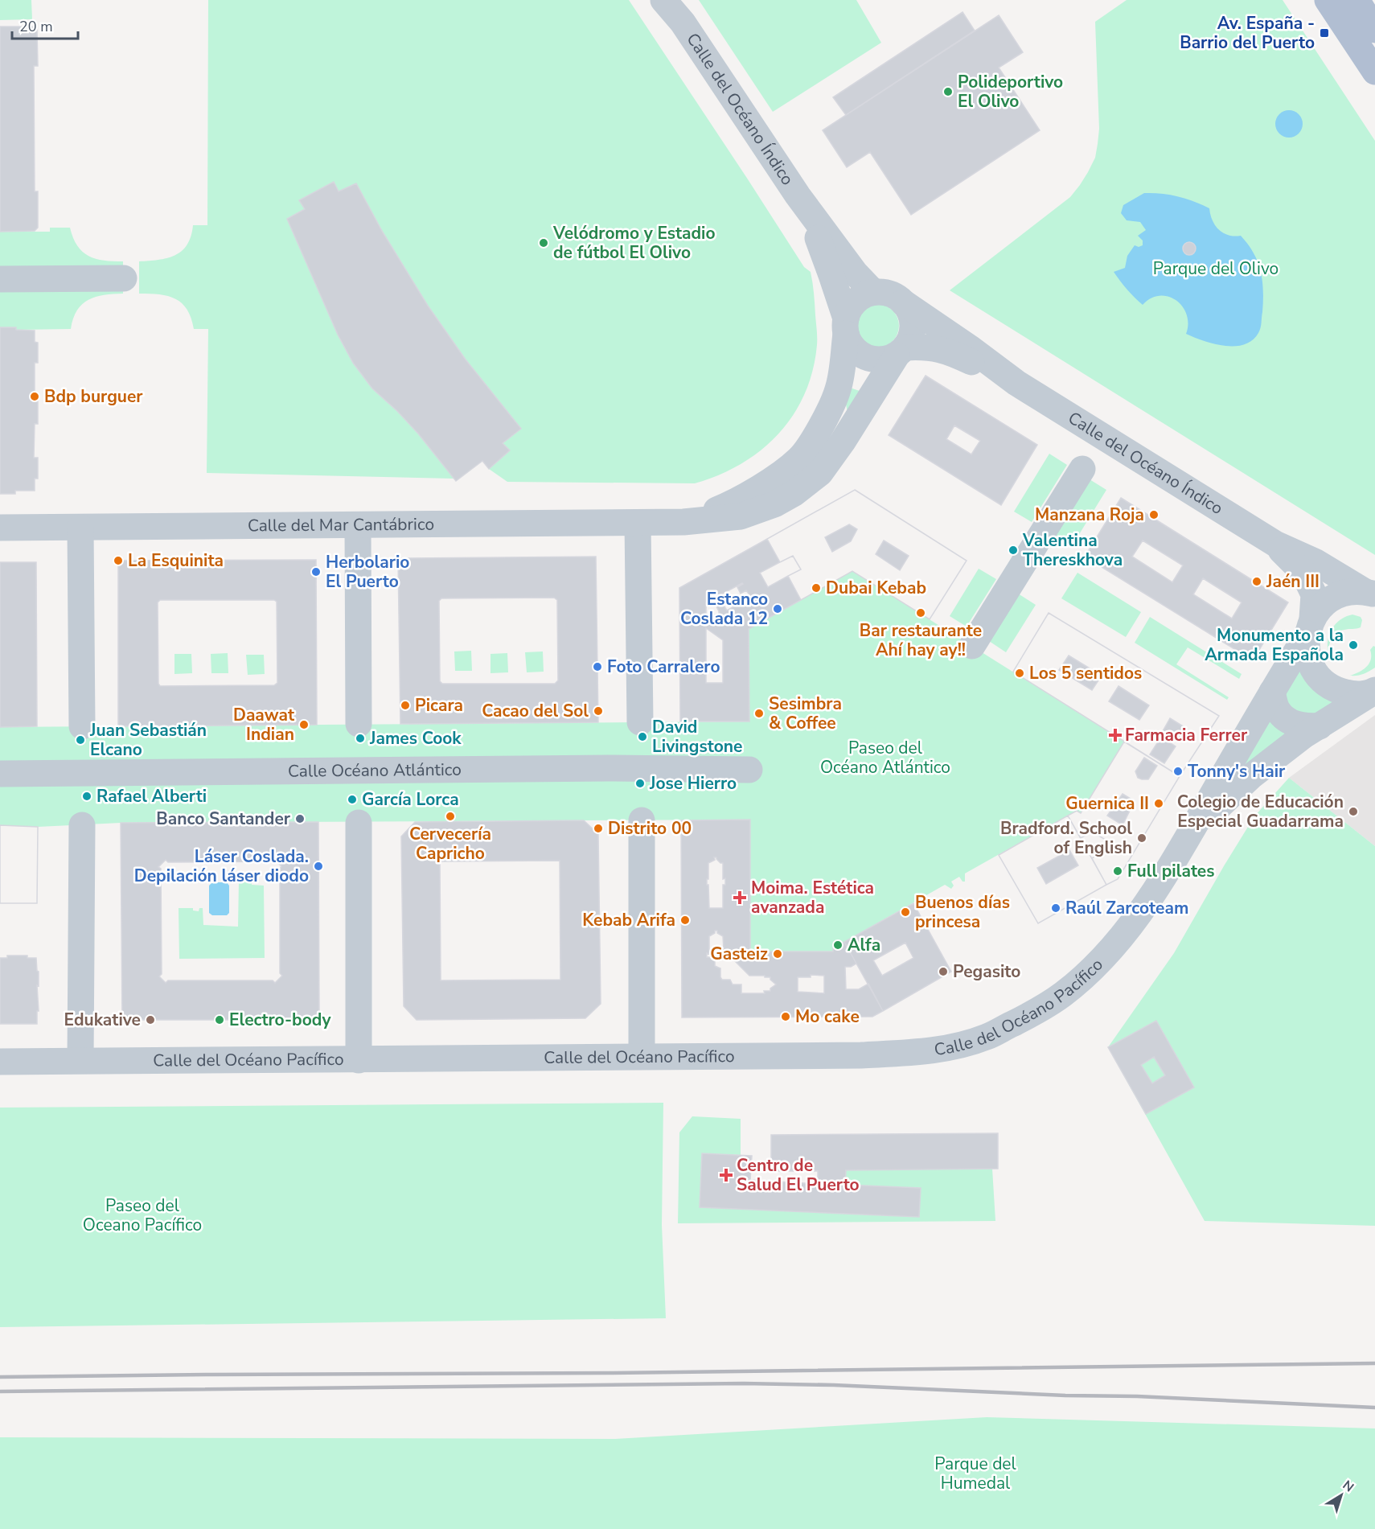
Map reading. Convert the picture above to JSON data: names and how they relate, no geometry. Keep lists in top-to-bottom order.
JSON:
{
  "streets": {
    "street": [
      "Calle del Océano Índico",
      "Calle del Mar Cantábrico",
      "Calle Océano Atlántico",
      "Calle del Océano Pacífico"
    ]
  },
  "crossings": [
    ["Calle del Océano Índico", "Calle del Mar Cantábrico"],
    ["Calle del Océano Índico", "Calle del Océano Pacífico"]
  ],
  "parks": [
    "Parque del Olivo",
    "Paseo del Océano Atlántico",
    "Paseo del Oceano Pacífico",
    "Parque del Humedal"
  ],
  "places": {
    "transit": ["Av. España - Barrio del Puerto"],
    "other": [
      "Polideportivo El Olivo",
      "Velódromo y Estadio de fútbol El Olivo",
      "Bdp burguer",
      "Manzana Roja",
      "Valentina Thereskhova",
      "La Esquinita",
      "Herbolario El Puerto",
      "Jaén III",
      "Dubai Kebab",
      "Estanco Coslada 12",
      "Bar restaurante Ahí hay ay!!",
      "Monumento a la Armada Española",
      "Foto Carralero",
      "Los 5 sentidos",
      "Picara",
      "Cacao del Sol",
      "Sesimbra & Coffee",
      "Daawat Indian",
      "David Livingstone",
      "James Cook",
      "Juan Sebastián Elcano",
      "Tonny's Hair",
      "Jose Hierro",
      "Rafael Alberti",
      "García Lorca",
      "Guernica II",
      "Colegio de Educación Especial Guadarrama",
      "Cervecería Capricho",
      "Banco Santander",
      "Distrito 00",
      "Bradford. School of English",
      "Láser Coslada. Depilación láser diodo",
      "Full pilates",
      "Raúl Zarcoteam",
      "Buenos días princesa",
      "Kebab Arifa",
      "Alfa",
      "Gasteiz",
      "Pegasito",
      "Mo cake",
      "Edukative",
      "Electro-body"
    ],
    "health": ["Farmacia Ferrer", "Moima. Estética avanzada", "Centro de Salud El Puerto"]
  },
  "scale_bar": "20 m",
  "north": "top right"
}
